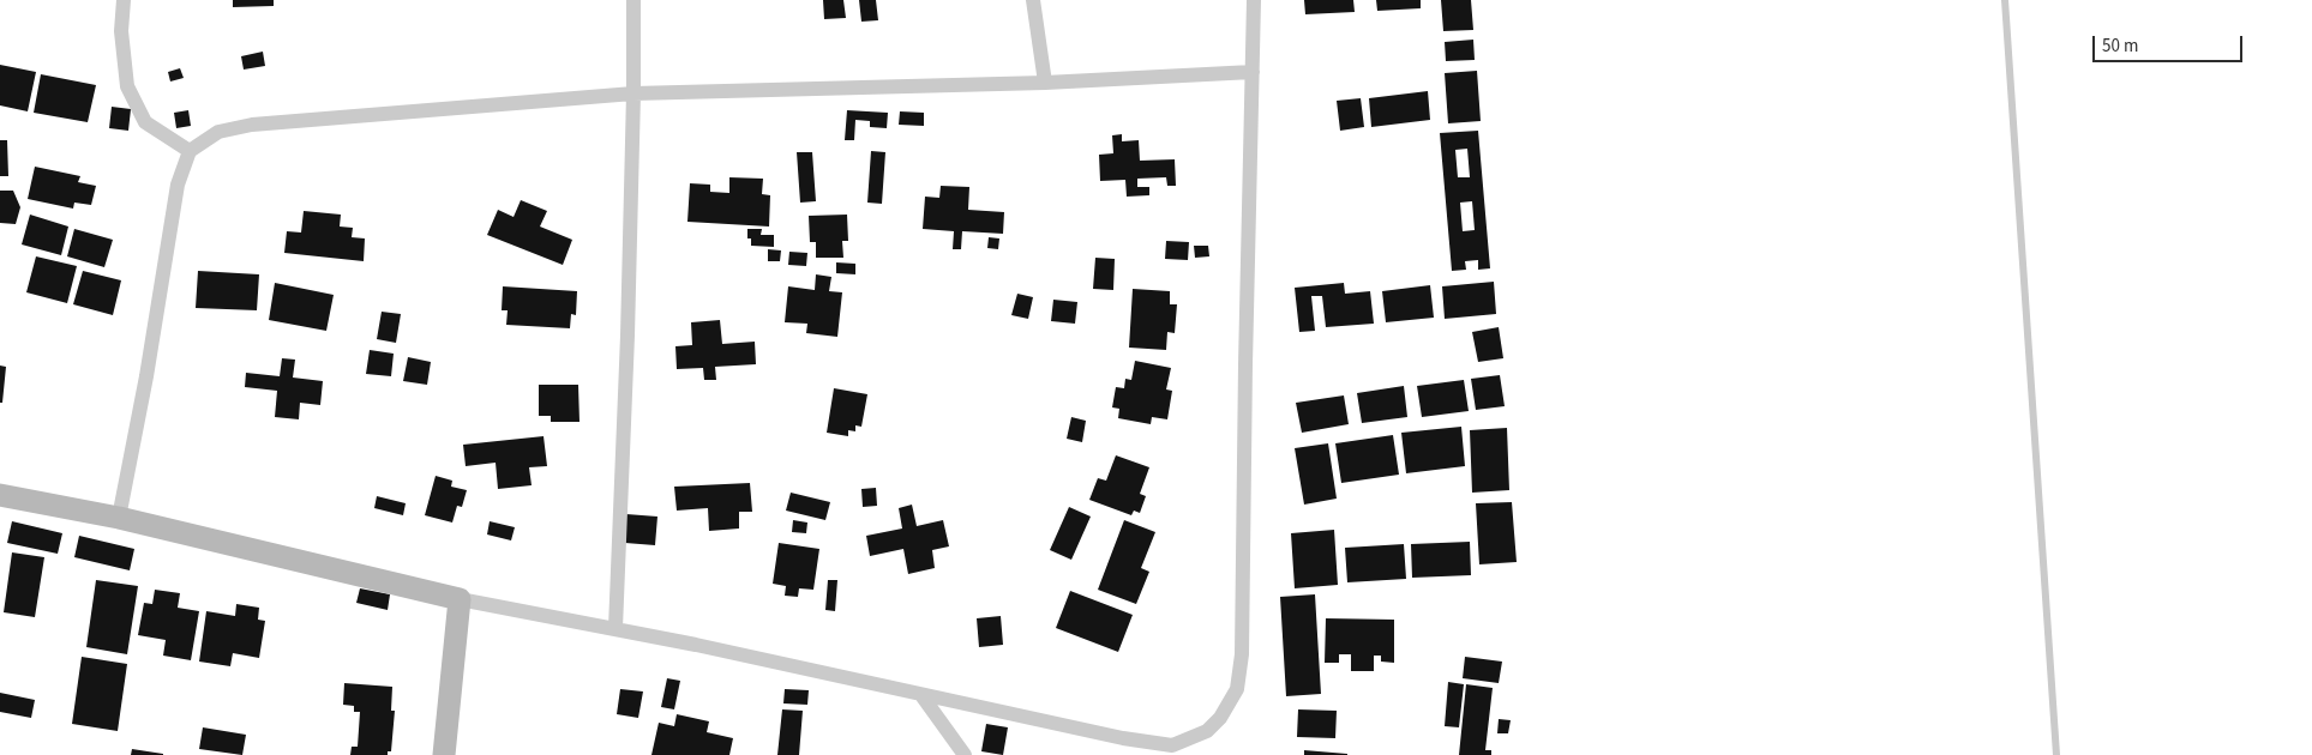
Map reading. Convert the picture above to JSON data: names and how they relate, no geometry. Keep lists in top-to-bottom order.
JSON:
{
  "scale_bar": "50 m"
}
